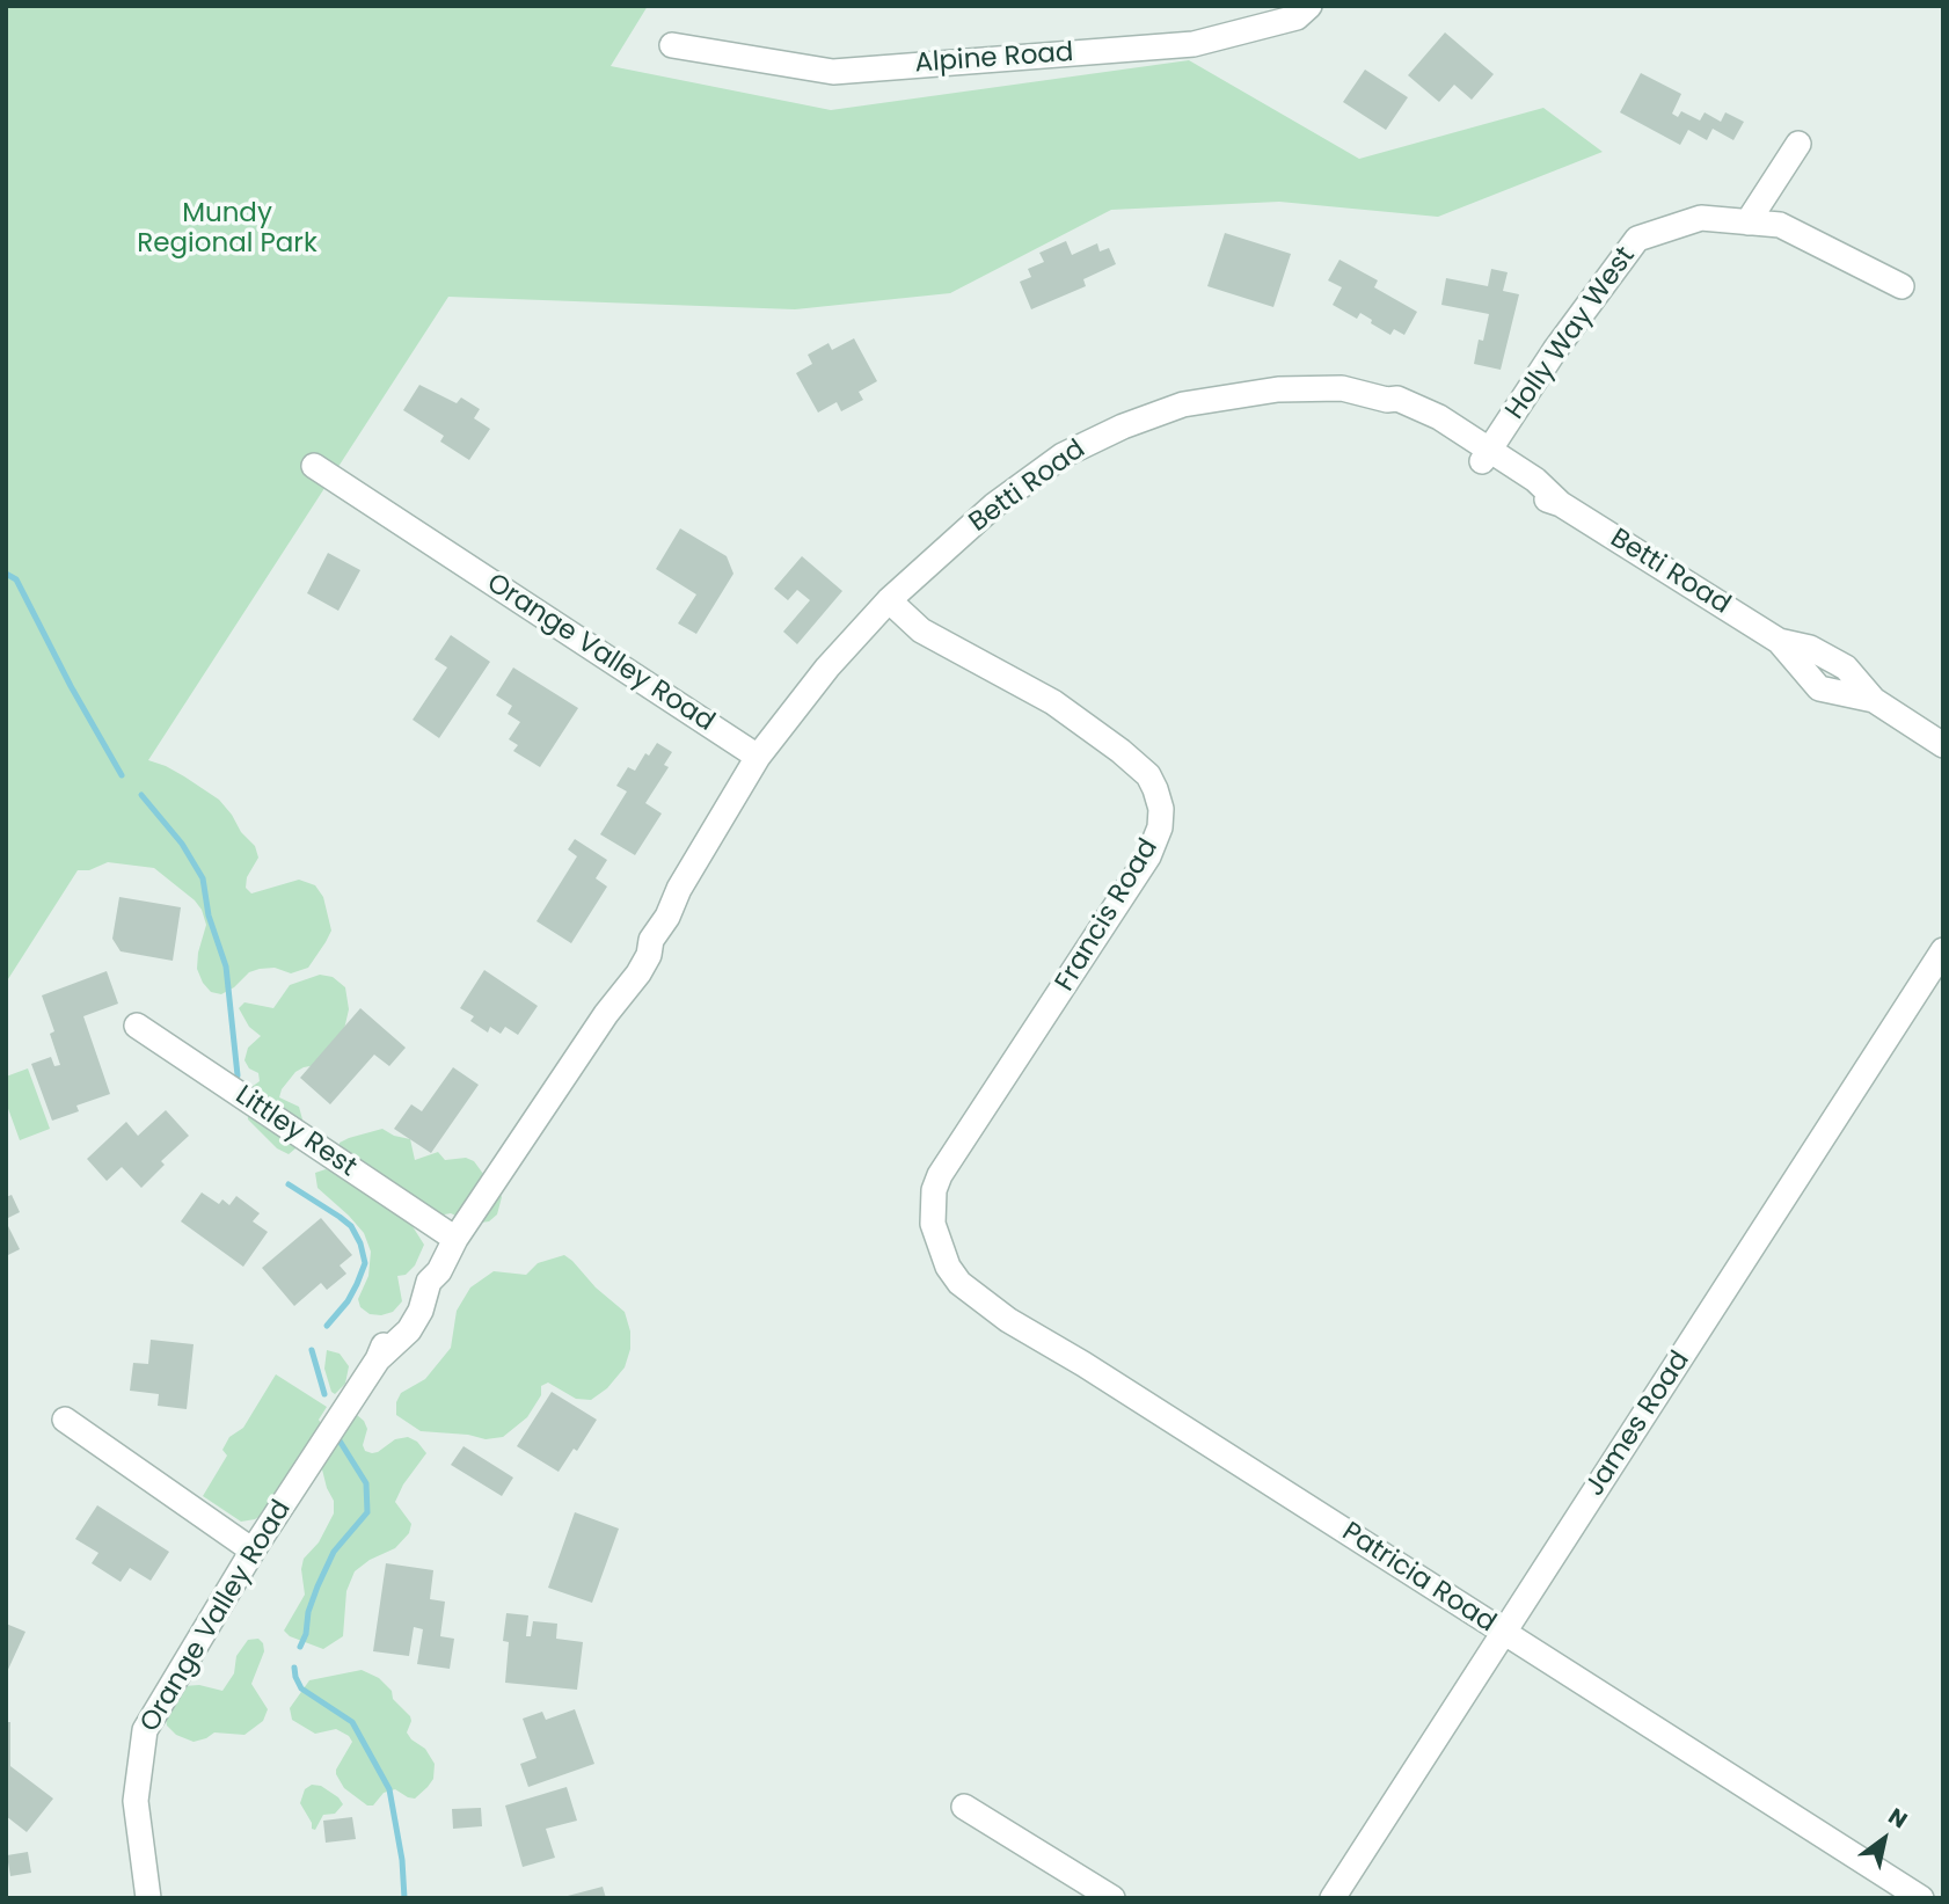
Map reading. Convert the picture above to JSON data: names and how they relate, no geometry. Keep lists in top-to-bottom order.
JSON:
{
  "streets": {
    "street": [
      "Alpine Road",
      "Holly Way West",
      "Betti Road",
      "Orange Valley Road",
      "Francis Road",
      "Littley Rest",
      "James Road",
      "Patricia Road"
    ]
  },
  "crossings": [
    ["Holly Way West", "Betti Road"],
    ["Betti Road", "Orange Valley Road"],
    ["Betti Road", "Francis Road"],
    ["Orange Valley Road", "Littley Rest"],
    ["Francis Road", "Patricia Road"],
    ["James Road", "Patricia Road"]
  ],
  "parks": ["Mundy Regional Park"],
  "north": "top right"
}
